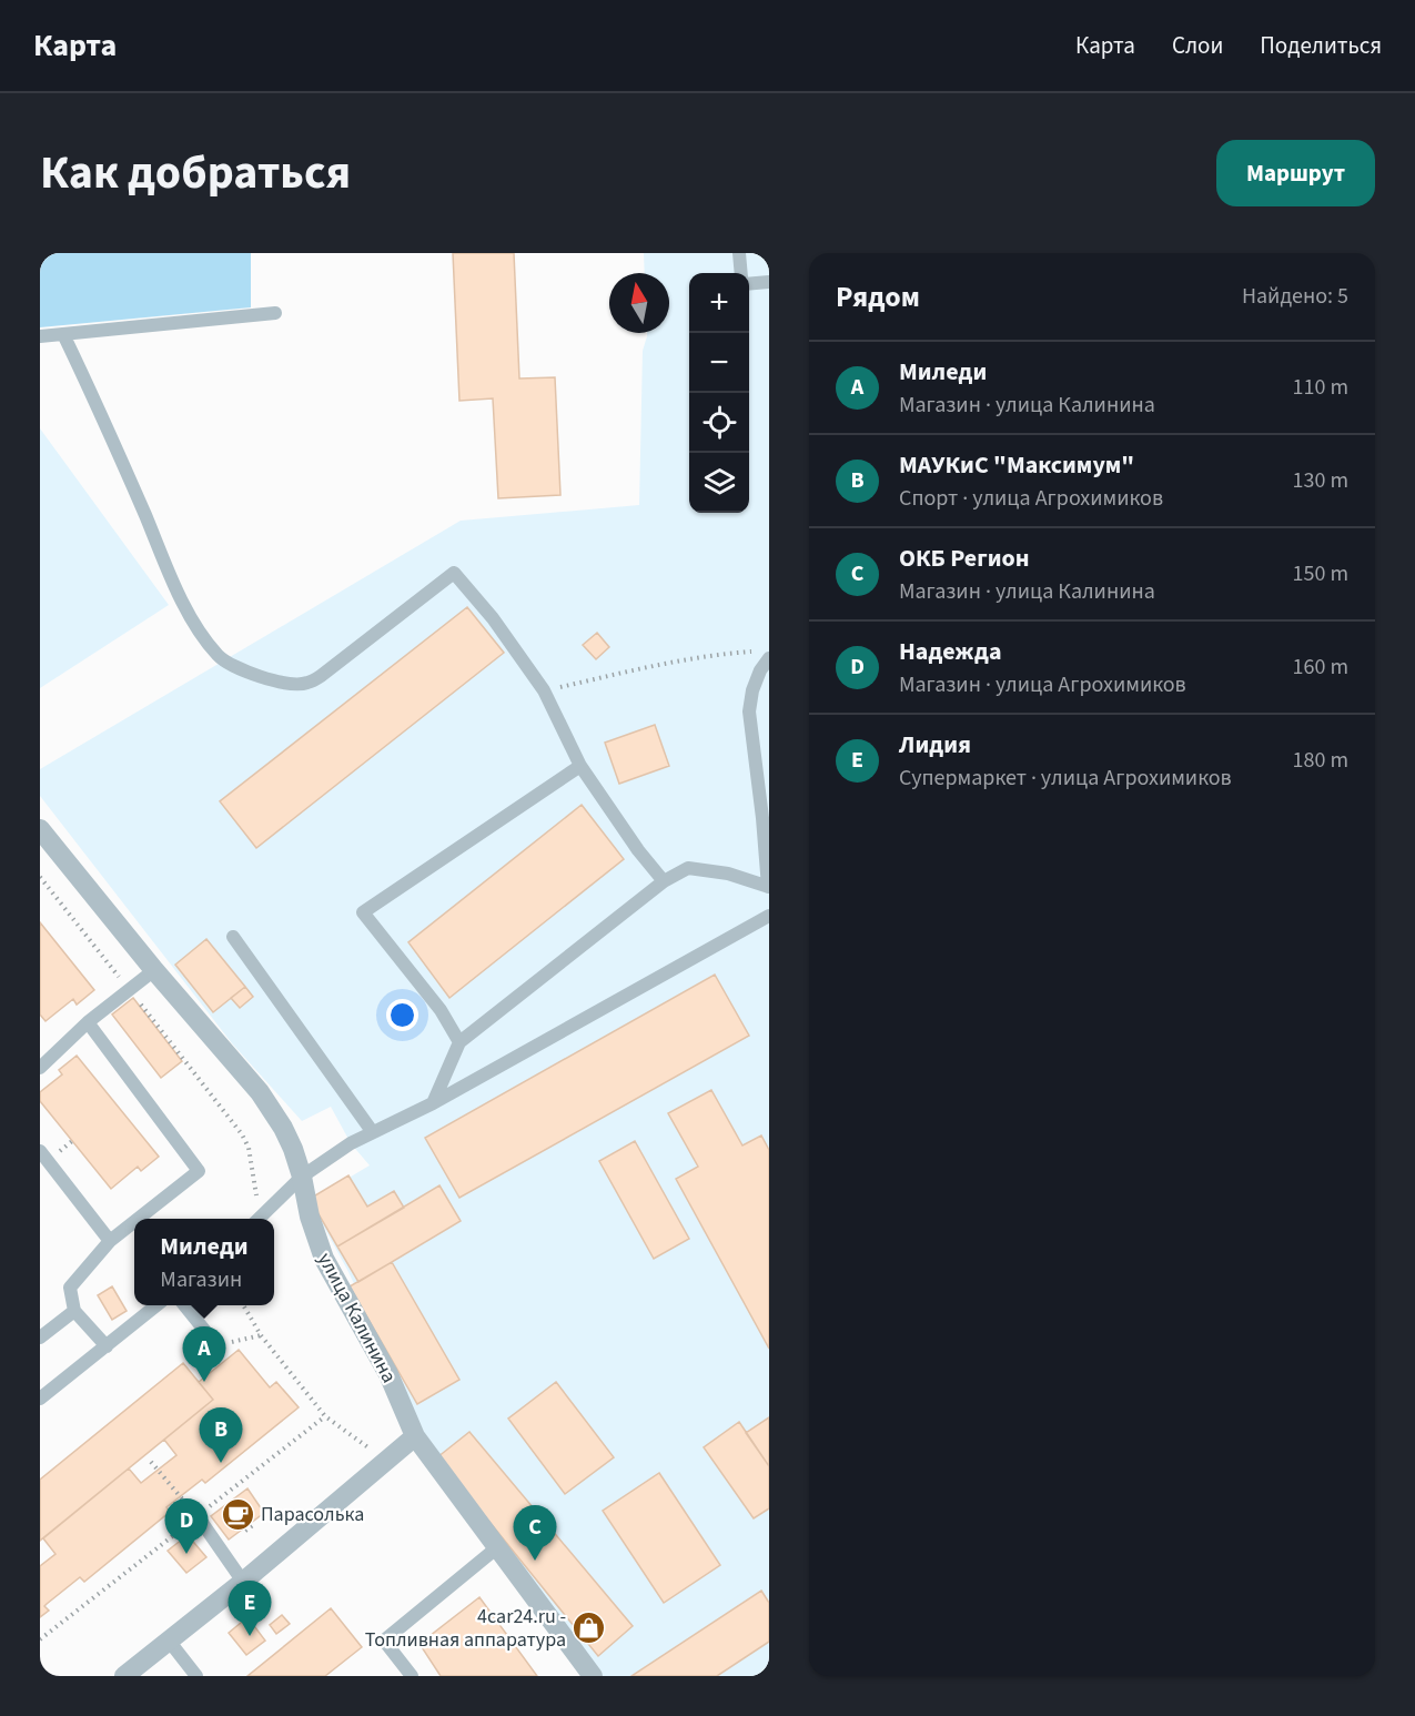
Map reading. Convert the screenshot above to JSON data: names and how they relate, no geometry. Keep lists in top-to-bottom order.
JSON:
{
  "streets": {
    "street": ["улица Калинина"]
  },
  "places": {
    "cafe": ["Парасолька"],
    "shop": ["4car24.ru - Топливная аппаратура"]
  },
  "north": "top",
  "page": {
    "header": "Карта",
    "nav": ["Карта", "Слои", "Поделиться"],
    "title": "Как добраться",
    "buttons": "Маршрут",
    "heading": ["Рядом", "Найдено: 5"],
    "map_buttons": ["+", "−"],
    "list": [
      {
        "mark": "A",
        "name": "Миледи",
        "note": "Магазин · улица Калинина",
        "value": "110 m"
      },
      {
        "mark": "B",
        "name": "МАУКиС \"Максимум\"",
        "note": "Спорт · улица Агрохимиков",
        "value": "130 m"
      },
      {
        "mark": "C",
        "name": "ОКБ Регион",
        "note": "Магазин · улица Калинина",
        "value": "150 m"
      },
      {
        "mark": "D",
        "name": "Надежда",
        "note": "Магазин · улица Агрохимиков",
        "value": "160 m"
      },
      {
        "mark": "E",
        "name": "Лидия",
        "note": "Супермаркет · улица Агрохимиков",
        "value": "180 m"
      }
    ],
    "popup": ["Миледи", "Магазин"],
    "pins": [
      "A",
      "B",
      "D",
      "C",
      "E"
    ]
  }
}
